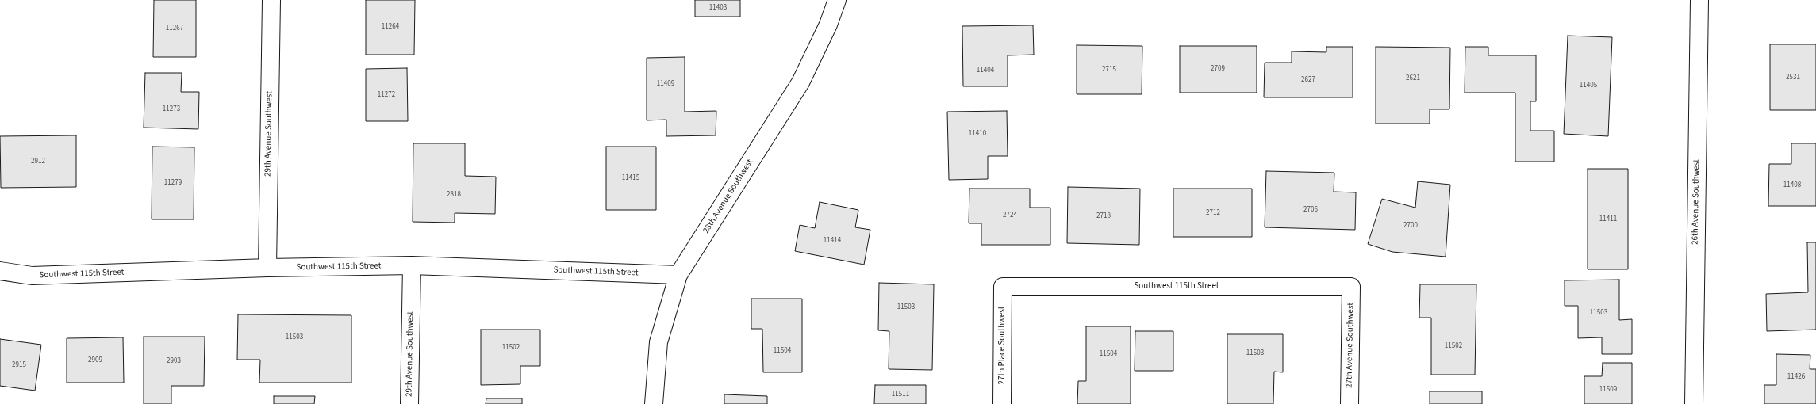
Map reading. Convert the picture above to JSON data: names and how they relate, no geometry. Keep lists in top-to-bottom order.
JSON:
{
  "streets": {
    "street": [
      "29th Avenue Southwest",
      "28th Avenue Southwest",
      "26th Avenue Southwest",
      "Southwest 115th Street",
      "27th Place Southwest",
      "27th Avenue Southwest"
    ]
  },
  "crossings": [
    ["29th Avenue Southwest", "Southwest 115th Street"],
    ["28th Avenue Southwest", "Southwest 115th Street"],
    ["Southwest 115th Street", "27th Place Southwest"],
    ["Southwest 115th Street", "27th Avenue Southwest"]
  ],
  "house_numbers": [
    "11403",
    "11264",
    "11267",
    "2709",
    "2715",
    "11404",
    "2531",
    "2621",
    "2627",
    "11409",
    "11405",
    "11272",
    "11273",
    "11410",
    "2912",
    "11415",
    "11279",
    "11408",
    "2818",
    "2706",
    "2712",
    "2724",
    "2718",
    "11411",
    "2700",
    "11414",
    "11503",
    "11503",
    "11503",
    "11502",
    "11502",
    "11504",
    "11503",
    "11504",
    "2909",
    "2903",
    "2915",
    "11426",
    "11509",
    "11511"
  ]
}
